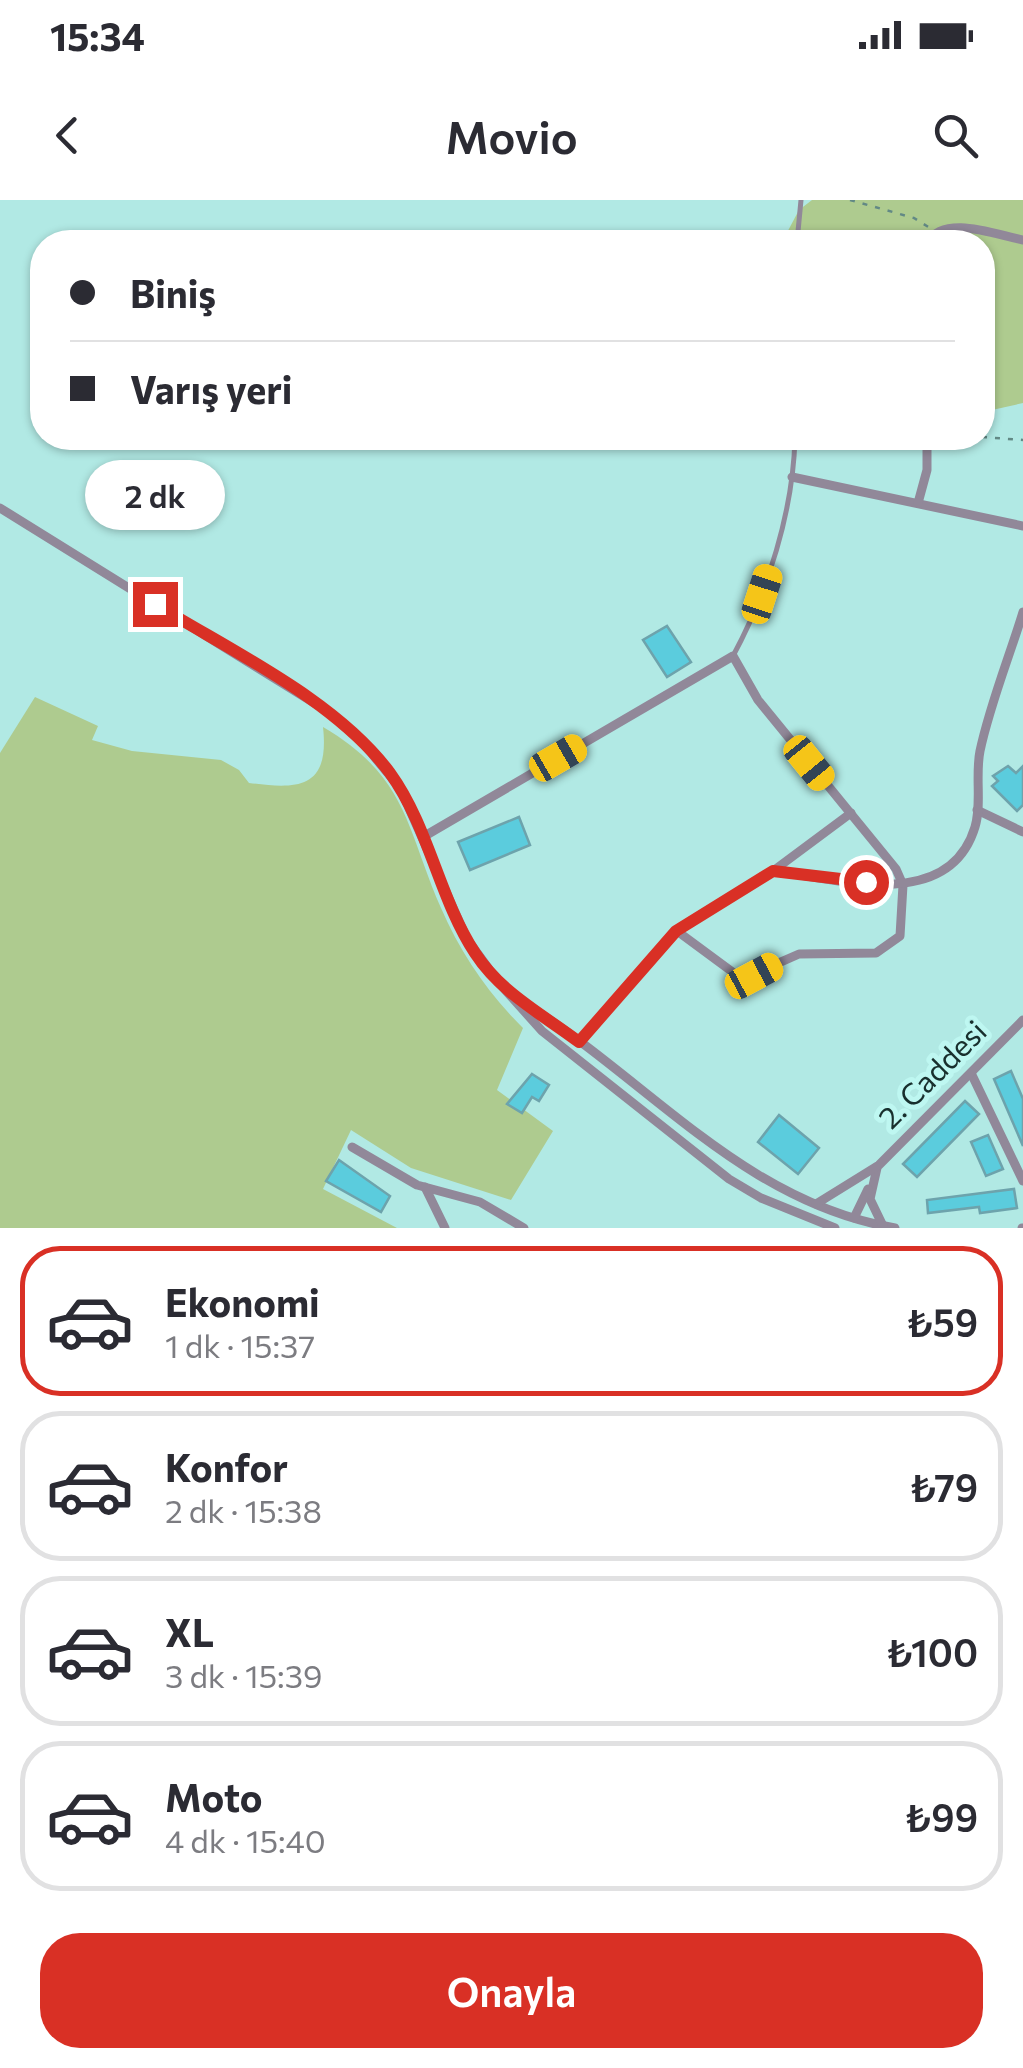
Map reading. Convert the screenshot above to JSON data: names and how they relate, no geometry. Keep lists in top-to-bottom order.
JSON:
{
  "streets": {
    "street": ["2. Caddesi"]
  },
  "page": {
    "status": "15:34",
    "header": "Movio",
    "banner": ["Biniş", "Varış yeri"],
    "bubble": "2 dk",
    "list": [
      {
        "name": "Ekonomi",
        "note": "1 dk · 15:37",
        "value": "₺59"
      },
      {
        "name": "Konfor",
        "note": "2 dk · 15:38",
        "value": "₺79"
      },
      {
        "name": "XL",
        "note": "3 dk · 15:39",
        "value": "₺100"
      },
      {
        "name": "Moto",
        "note": "4 dk · 15:40",
        "value": "₺99"
      }
    ],
    "buttons": "Onayla"
  }
}
